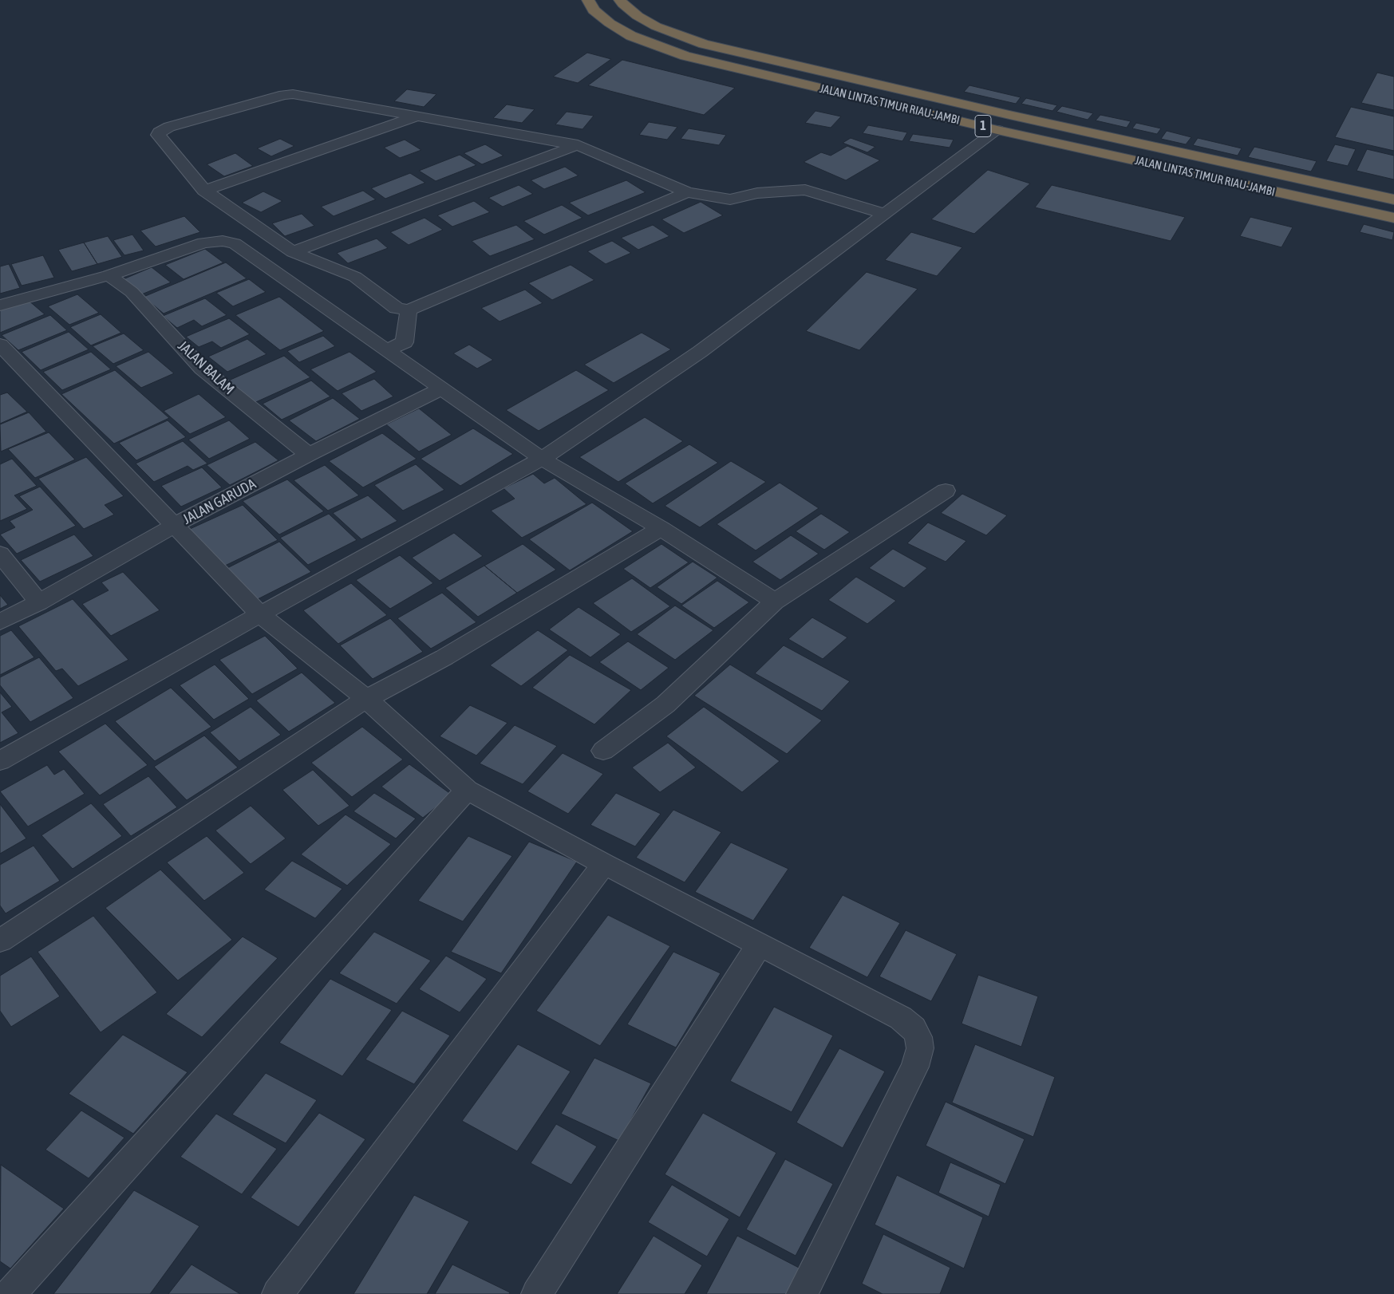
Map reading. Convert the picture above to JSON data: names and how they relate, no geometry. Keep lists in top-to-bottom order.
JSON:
{
  "streets": {
    "highway": ["JALAN LINTAS TIMUR RIAU-JAMBI", "1"],
    "street": ["JALAN BALAM", "JALAN GARUDA"]
  },
  "crossings": [
    ["JALAN BALAM", "JALAN GARUDA"]
  ]
}
